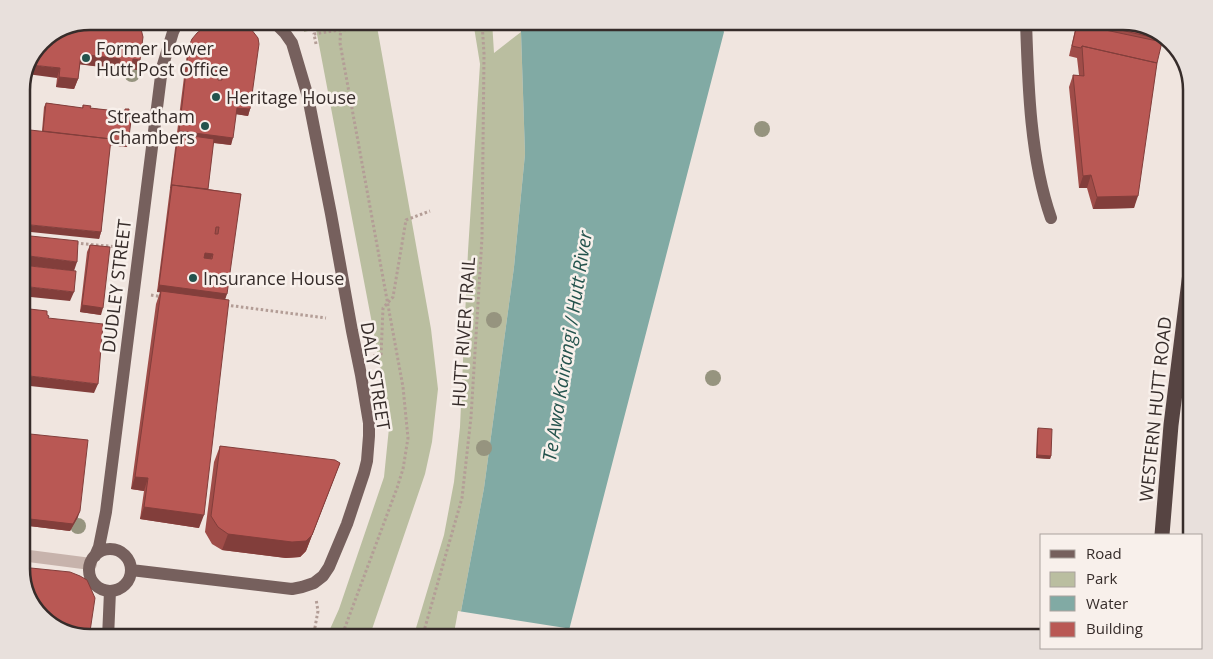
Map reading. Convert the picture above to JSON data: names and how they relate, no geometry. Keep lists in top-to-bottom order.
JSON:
{
  "streets": {
    "highway": ["WESTERN HUTT ROAD"],
    "main road": ["DUDLEY STREET", "DALY STREET"],
    "path": ["HUTT RIVER TRAIL"]
  },
  "crossings": [
    ["DUDLEY STREET", "DALY STREET"]
  ],
  "water": ["Te Awa Kairangi / Hutt River"],
  "places": [
    "Former Lower Hutt Post Office",
    "Heritage House",
    "Streatham Chambers",
    "Insurance House"
  ],
  "legend": [
    "Road",
    "Park",
    "Water",
    "Building"
  ]
}
